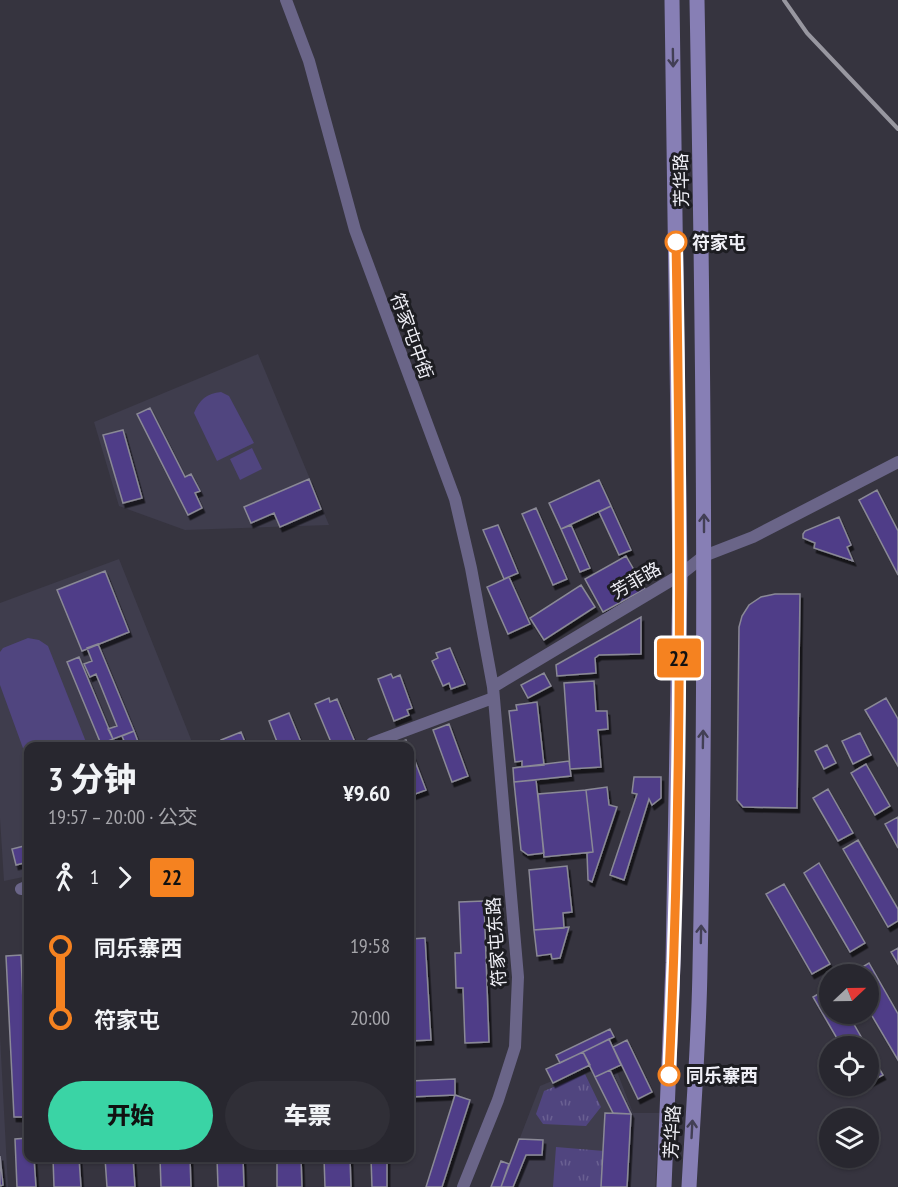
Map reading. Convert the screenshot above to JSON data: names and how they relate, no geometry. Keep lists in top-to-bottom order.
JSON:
{
  "streets": {
    "main road": ["芳华路"],
    "street": ["符家屯中街", "芳菲路", "符家屯东路"]
  },
  "crossings": [
    ["芳华路", "芳菲路"],
    ["符家屯中街", "芳菲路"],
    ["符家屯中街", "符家屯东路"],
    ["芳菲路", "符家屯东路"]
  ],
  "places": ["符家屯", "同乐寨西"],
  "lines": ["bus line 22"],
  "north": "right",
  "page": {
    "on_map": "22",
    "heading": ["3 分钟", "19:57 – 20:00 · 公交", "¥9.60"],
    "legs": ["1", "22"],
    "list": [
      {
        "name": "同乐寨西",
        "value": "19:58"
      },
      {
        "name": "符家屯",
        "value": "20:00"
      }
    ],
    "buttons": ["开始", "车票"]
  }
}
